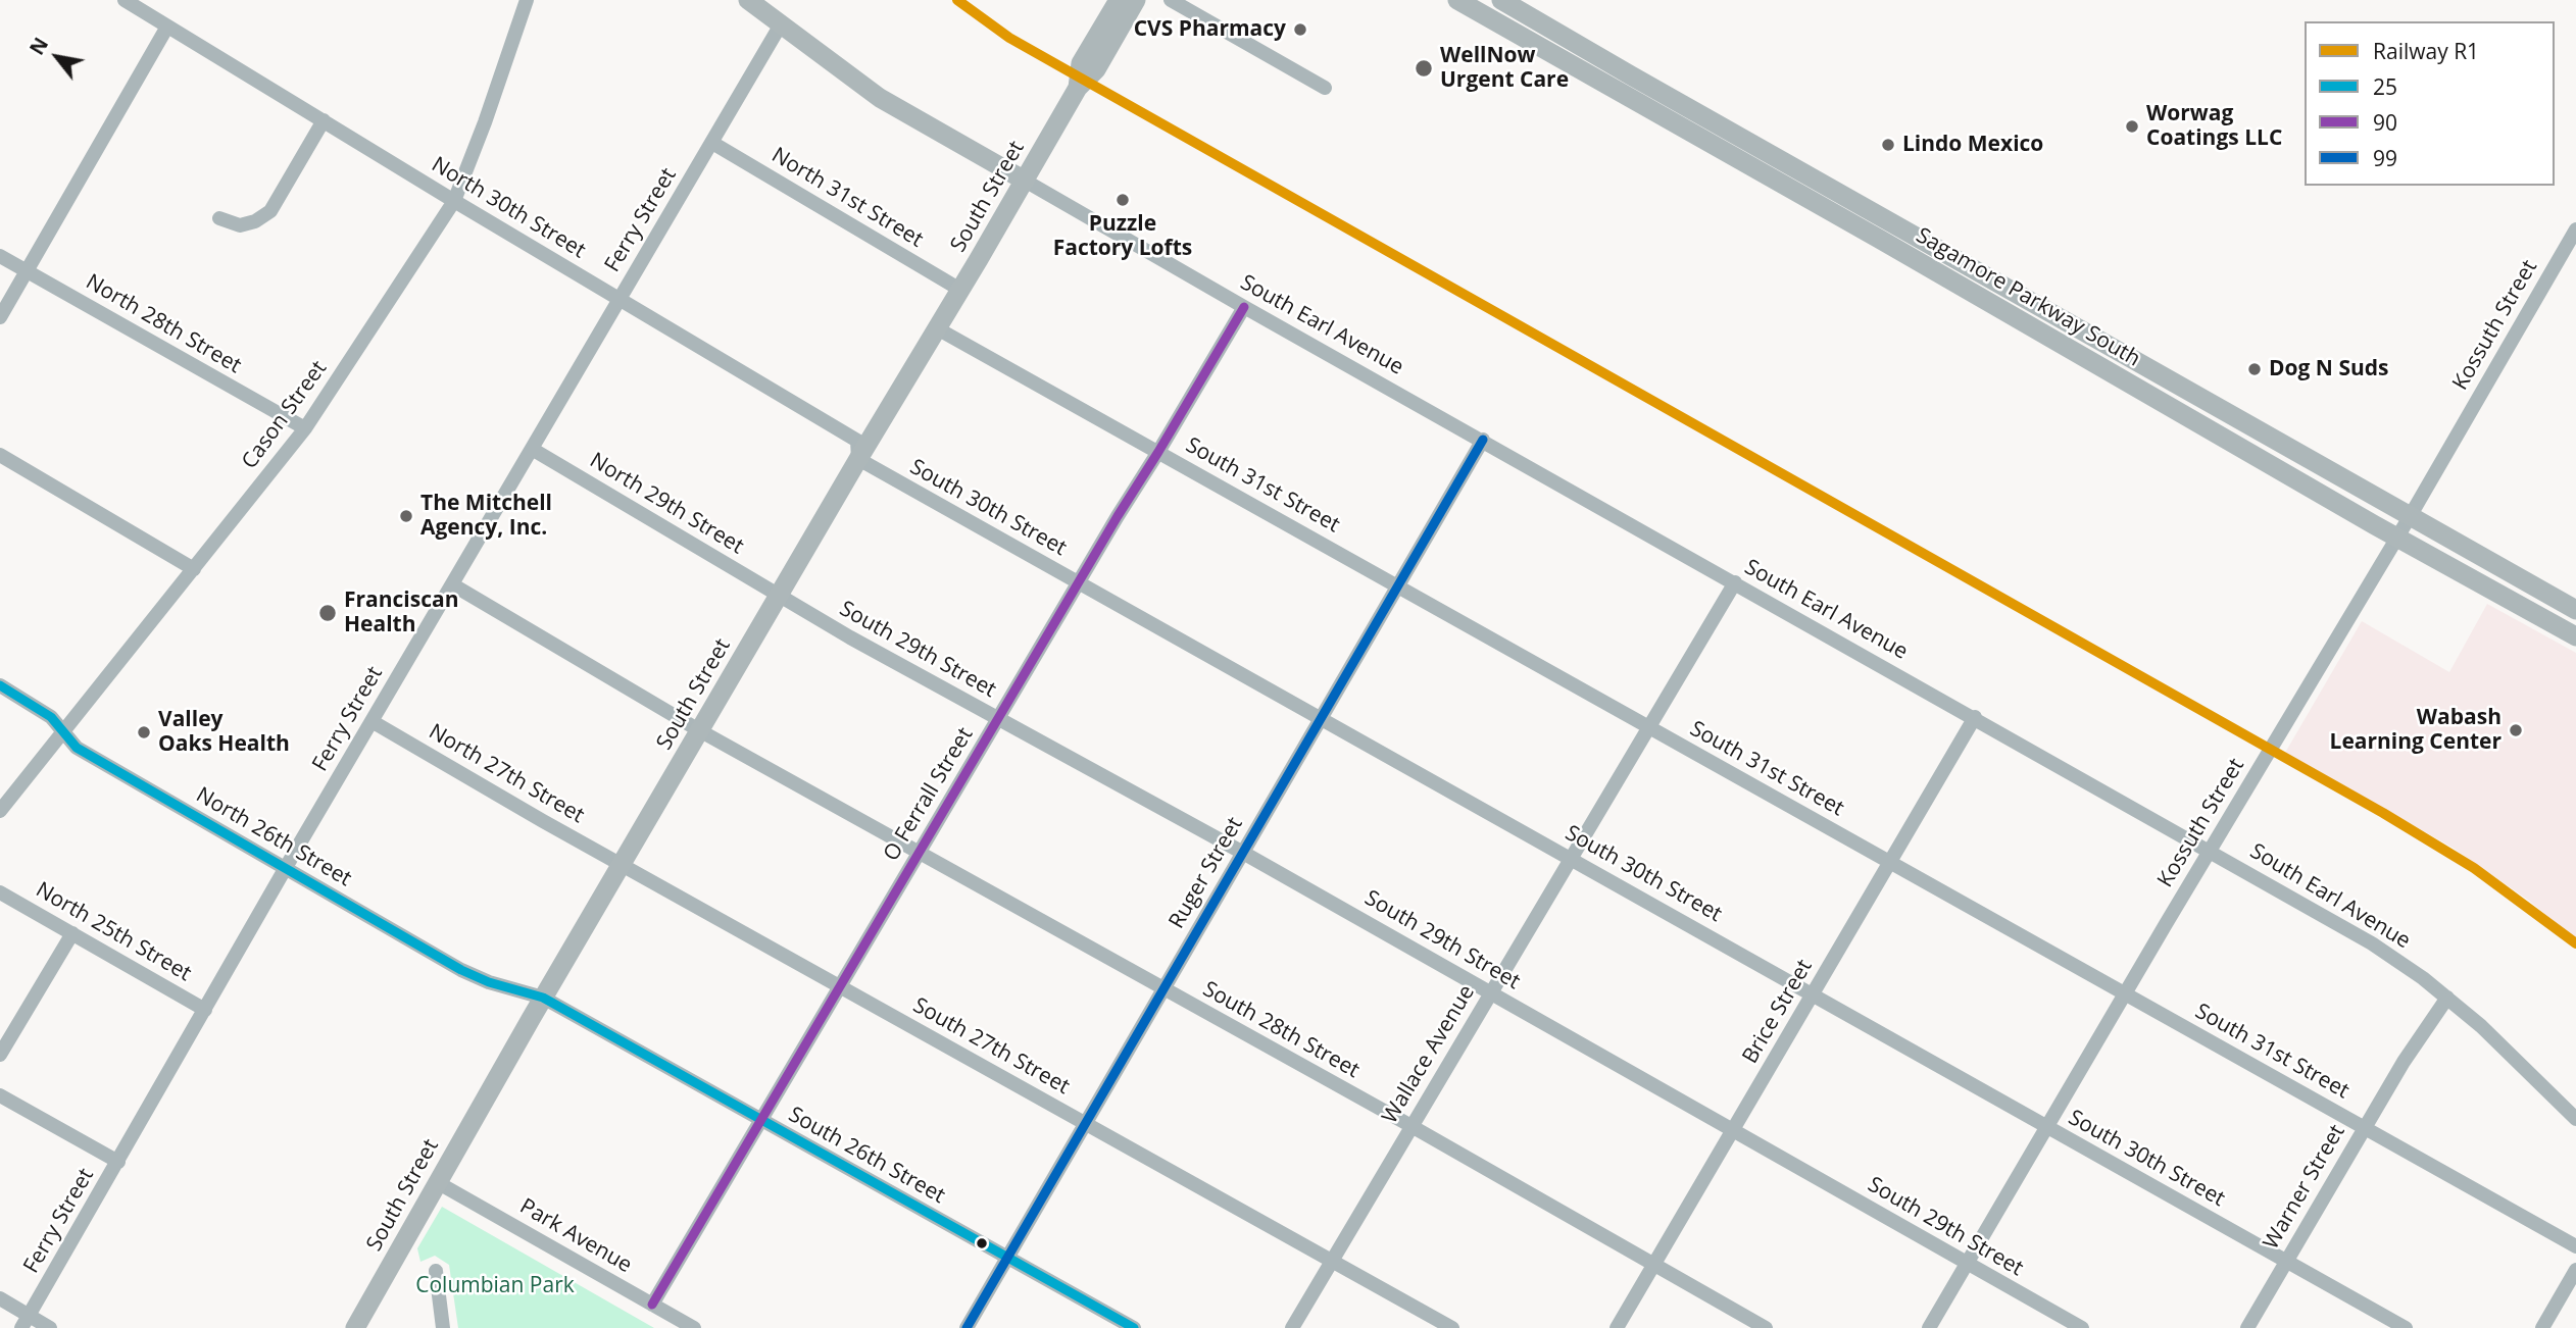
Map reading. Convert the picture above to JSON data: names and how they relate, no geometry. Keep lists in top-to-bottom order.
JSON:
{
  "streets": {
    "main road": ["South Street", "Sagamore Parkway South"],
    "street": [
      "North 31st Street",
      "North 30th Street",
      "Ferry Street",
      "North 28th Street",
      "South Earl Avenue",
      "Kossuth Street",
      "Cason Street",
      "South 31st Street",
      "North 29th Street",
      "South 30th Street",
      "South 29th Street",
      "North 27th Street",
      "O Ferrall Street",
      "North 26th Street",
      "Ruger Street",
      "North 25th Street",
      "Brice Street",
      "South 28th Street",
      "South 27th Street",
      "Wallace Avenue",
      "South 26th Street",
      "Warner Street",
      "Park Avenue"
    ]
  },
  "crossings": [
    ["South Street", "North 31st Street"],
    ["South Street", "North 30th Street"],
    ["South Street", "South Earl Avenue"],
    ["South Street", "South 31st Street"],
    ["South Street", "North 29th Street"],
    ["South Street", "South 30th Street"],
    ["South Street", "South 29th Street"],
    ["South Street", "North 27th Street"],
    ["South Street", "North 26th Street"],
    ["South Street", "South 28th Street"],
    ["South Street", "South 27th Street"],
    ["South Street", "South 26th Street"],
    ["South Street", "Park Avenue"],
    ["North 31st Street", "Ferry Street"],
    ["North 30th Street", "Ferry Street"],
    ["North 30th Street", "Cason Street"],
    ["North 30th Street", "South 30th Street"],
    ["Ferry Street", "North 29th Street"],
    ["Ferry Street", "North 27th Street"],
    ["Ferry Street", "North 26th Street"],
    ["Ferry Street", "North 25th Street"],
    ["Sagamore Parkway South", "Kossuth Street"],
    ["North 28th Street", "Cason Street"],
    ["South Earl Avenue", "Kossuth Street"],
    ["South Earl Avenue", "O Ferrall Street"],
    ["South Earl Avenue", "Ruger Street"],
    ["South Earl Avenue", "Brice Street"],
    ["South Earl Avenue", "Wallace Avenue"],
    ["South Earl Avenue", "Warner Street"],
    ["Kossuth Street", "South 31st Street"],
    ["Kossuth Street", "South 30th Street"],
    ["Kossuth Street", "South 29th Street"],
    ["Cason Street", "North 26th Street"],
    ["South 31st Street", "O Ferrall Street"],
    ["South 31st Street", "Ruger Street"],
    ["South 31st Street", "Brice Street"],
    ["South 31st Street", "Wallace Avenue"],
    ["South 31st Street", "Warner Street"],
    ["North 29th Street", "South 29th Street"],
    ["South 30th Street", "O Ferrall Street"],
    ["South 30th Street", "Ruger Street"],
    ["South 30th Street", "Brice Street"],
    ["South 30th Street", "Wallace Avenue"],
    ["South 30th Street", "Warner Street"],
    ["South 29th Street", "O Ferrall Street"],
    ["South 29th Street", "Ruger Street"],
    ["South 29th Street", "Brice Street"],
    ["South 29th Street", "Wallace Avenue"],
    ["North 27th Street", "South 27th Street"],
    ["O Ferrall Street", "South 28th Street"],
    ["O Ferrall Street", "South 27th Street"],
    ["O Ferrall Street", "South 26th Street"],
    ["O Ferrall Street", "Park Avenue"],
    ["North 26th Street", "South 26th Street"],
    ["Ruger Street", "South 28th Street"],
    ["Ruger Street", "South 27th Street"],
    ["Ruger Street", "South 26th Street"],
    ["Brice Street", "South 28th Street"],
    ["South 28th Street", "Wallace Avenue"],
    ["South 27th Street", "Wallace Avenue"]
  ],
  "parks": ["Columbian Park"],
  "places": [
    "CVS Pharmacy",
    "WellNow Urgent Care",
    "Worwag Coatings LLC",
    "Lindo Mexico",
    "Puzzle Factory Lofts",
    "Dog N Suds",
    "The Mitchell Agency, Inc.",
    "Franciscan Health",
    "Wabash Learning Center",
    "Valley Oaks Health"
  ],
  "lines": [
    "rail line R1",
    "transit line 90",
    "transit line 99",
    "transit line 25"
  ],
  "legend": [
    "Railway R1",
    "25",
    "90",
    "99"
  ],
  "north": "top left"
}
